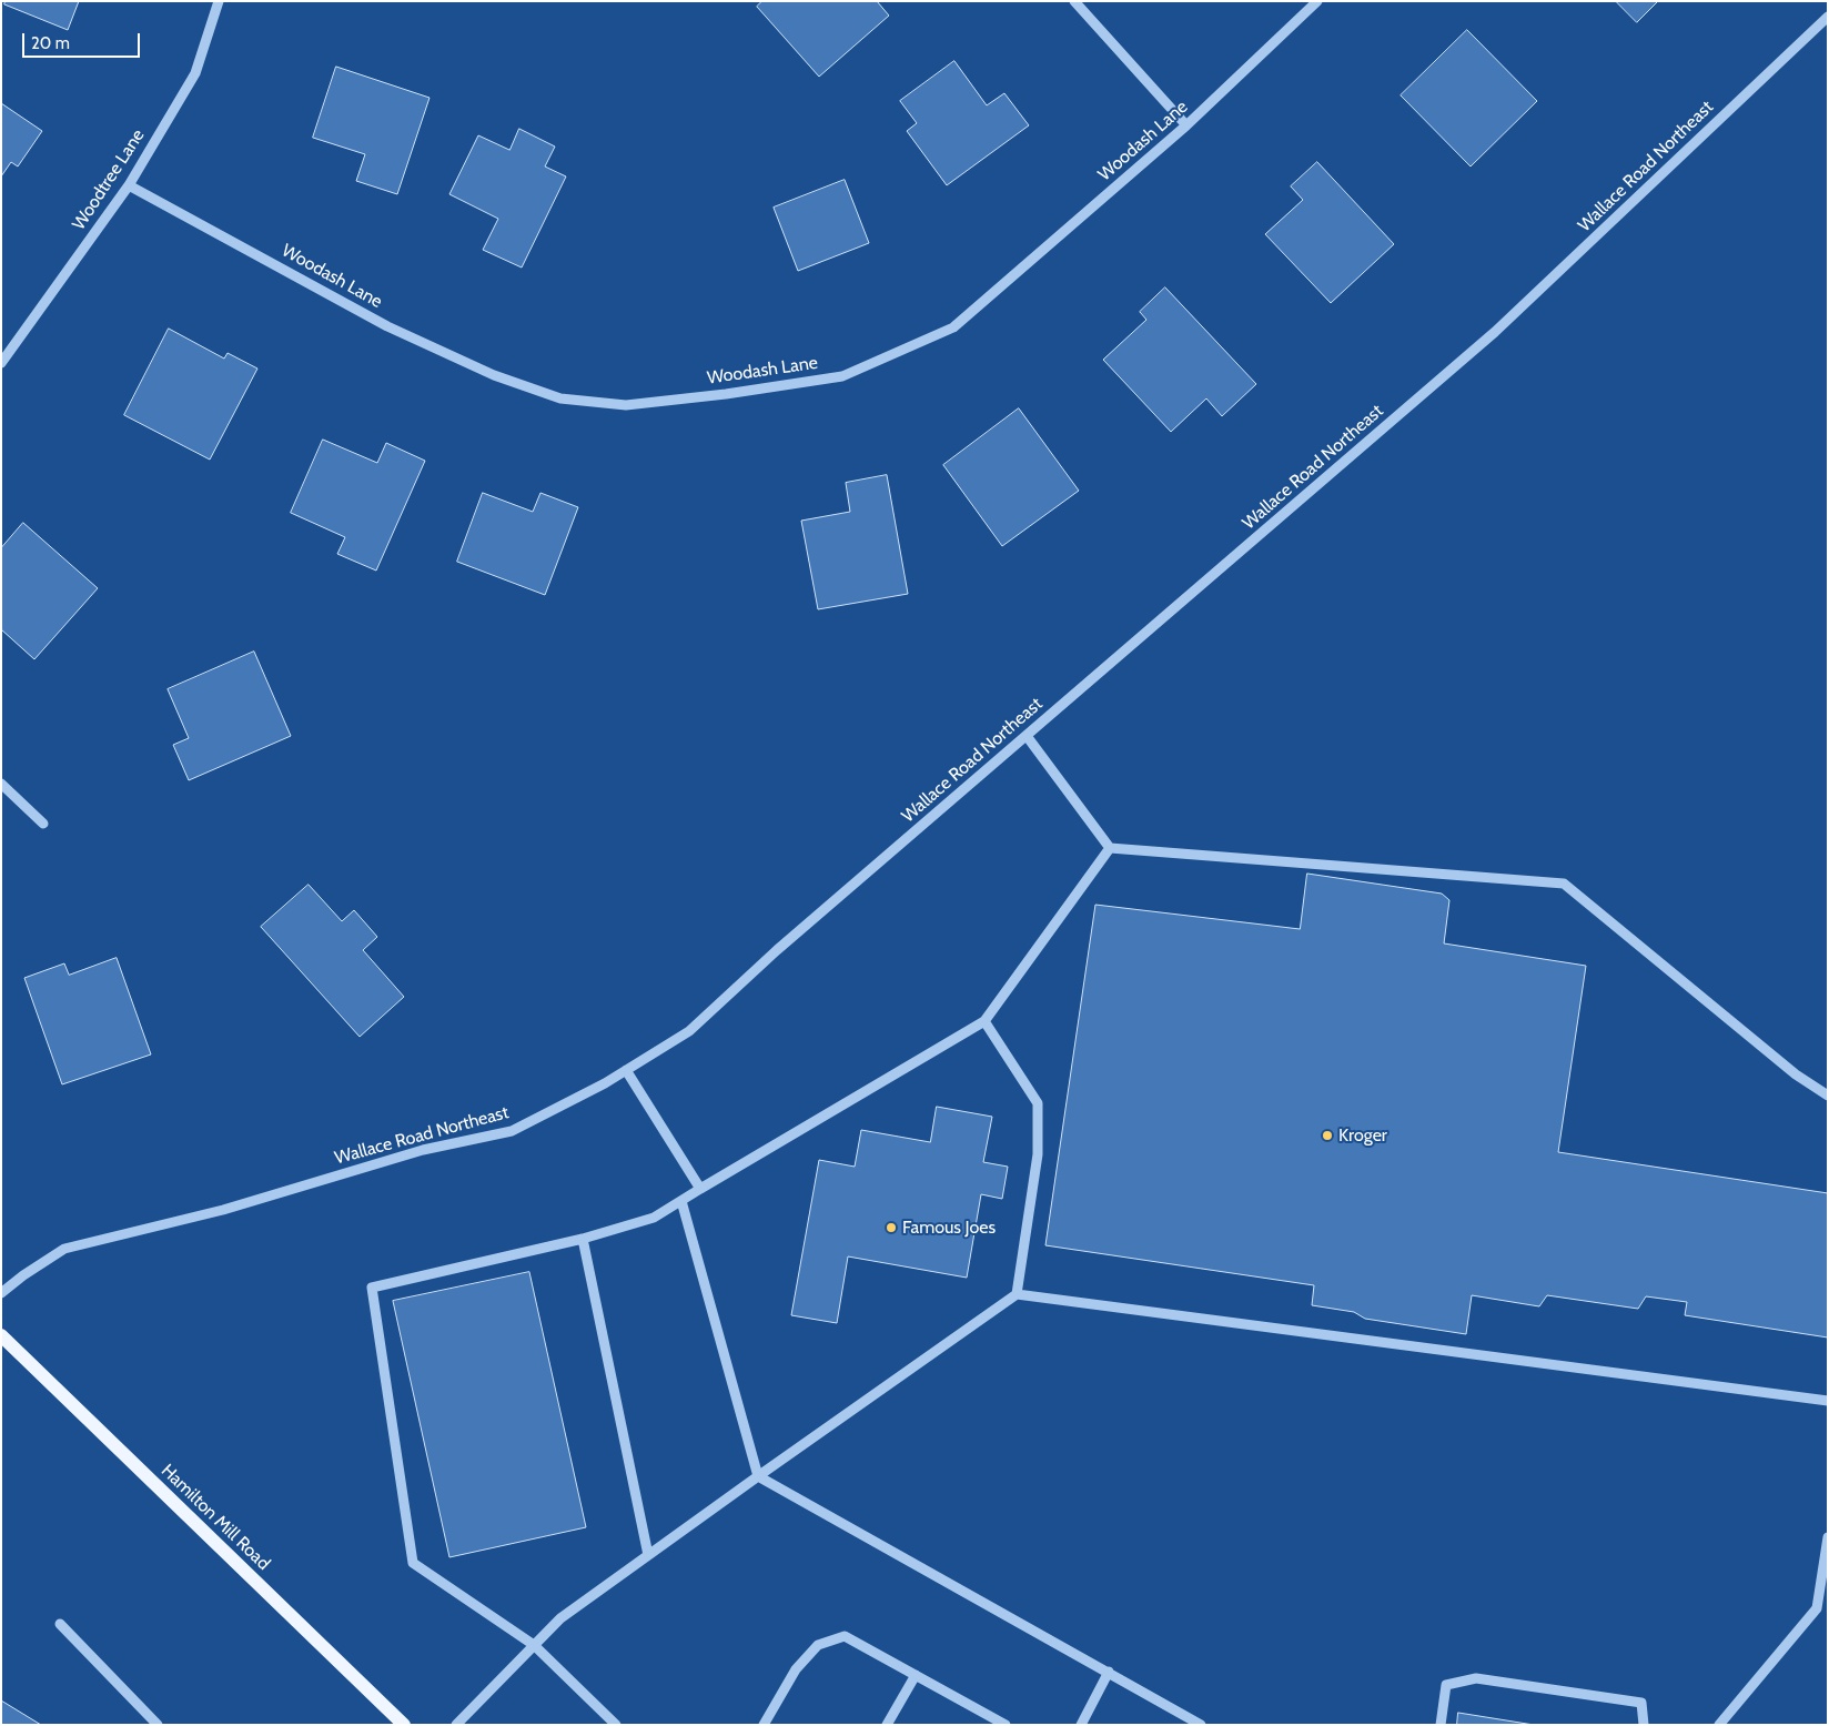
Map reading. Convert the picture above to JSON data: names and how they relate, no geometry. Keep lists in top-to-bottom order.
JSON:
{
  "streets": {
    "main road": ["Hamilton Mill Road"],
    "street": ["Woodash Lane", "Wallace Road Northeast", "Woodtree Lane"]
  },
  "crossings": [
    ["Woodash Lane", "Woodtree Lane"]
  ],
  "places": ["Kroger", "Famous Joes"],
  "scale_bar": "20 m"
}
